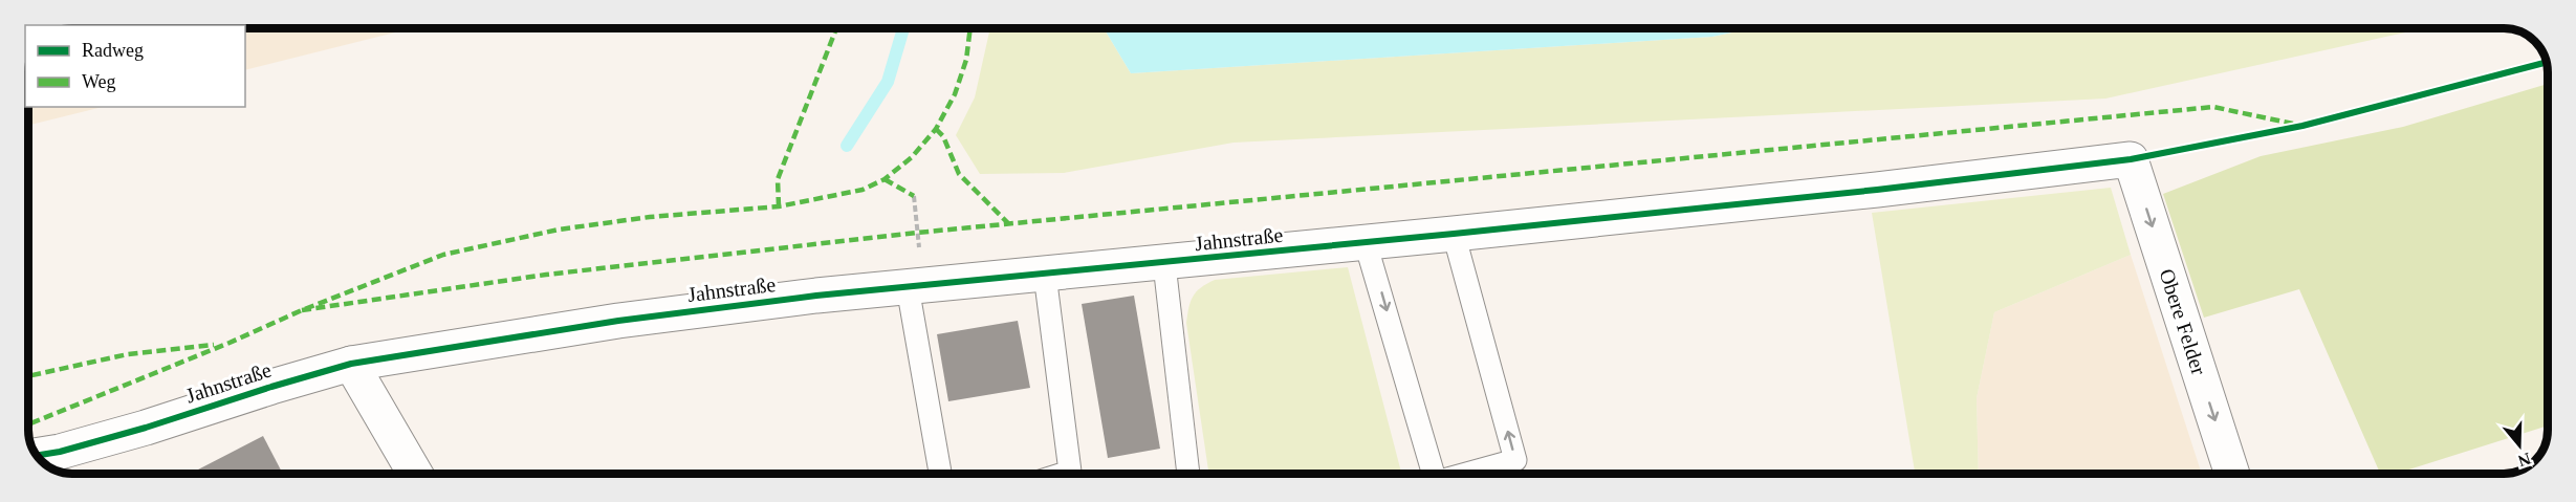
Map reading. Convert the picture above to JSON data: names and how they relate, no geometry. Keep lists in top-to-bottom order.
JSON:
{
  "streets": {
    "street": ["Jahnstraße", "Obere Felder"]
  },
  "crossings": [
    ["Jahnstraße", "Obere Felder"]
  ],
  "one_way": ["Obere Felder"],
  "legend": ["Radweg", "Weg"],
  "north": "bottom"
}
